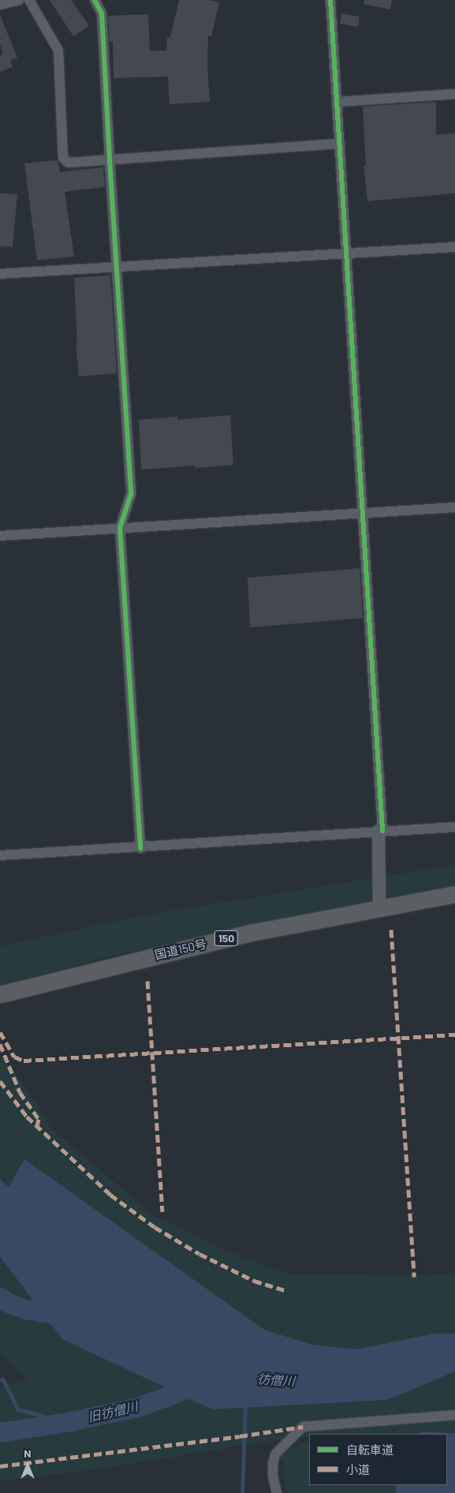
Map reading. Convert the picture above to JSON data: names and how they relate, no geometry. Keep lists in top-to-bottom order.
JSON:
{
  "streets": {
    "highway": ["150", "国道150号"]
  },
  "water": ["彷僧川", "旧彷僧川"],
  "legend": ["自転車道", "小道"],
  "north": "top"
}
